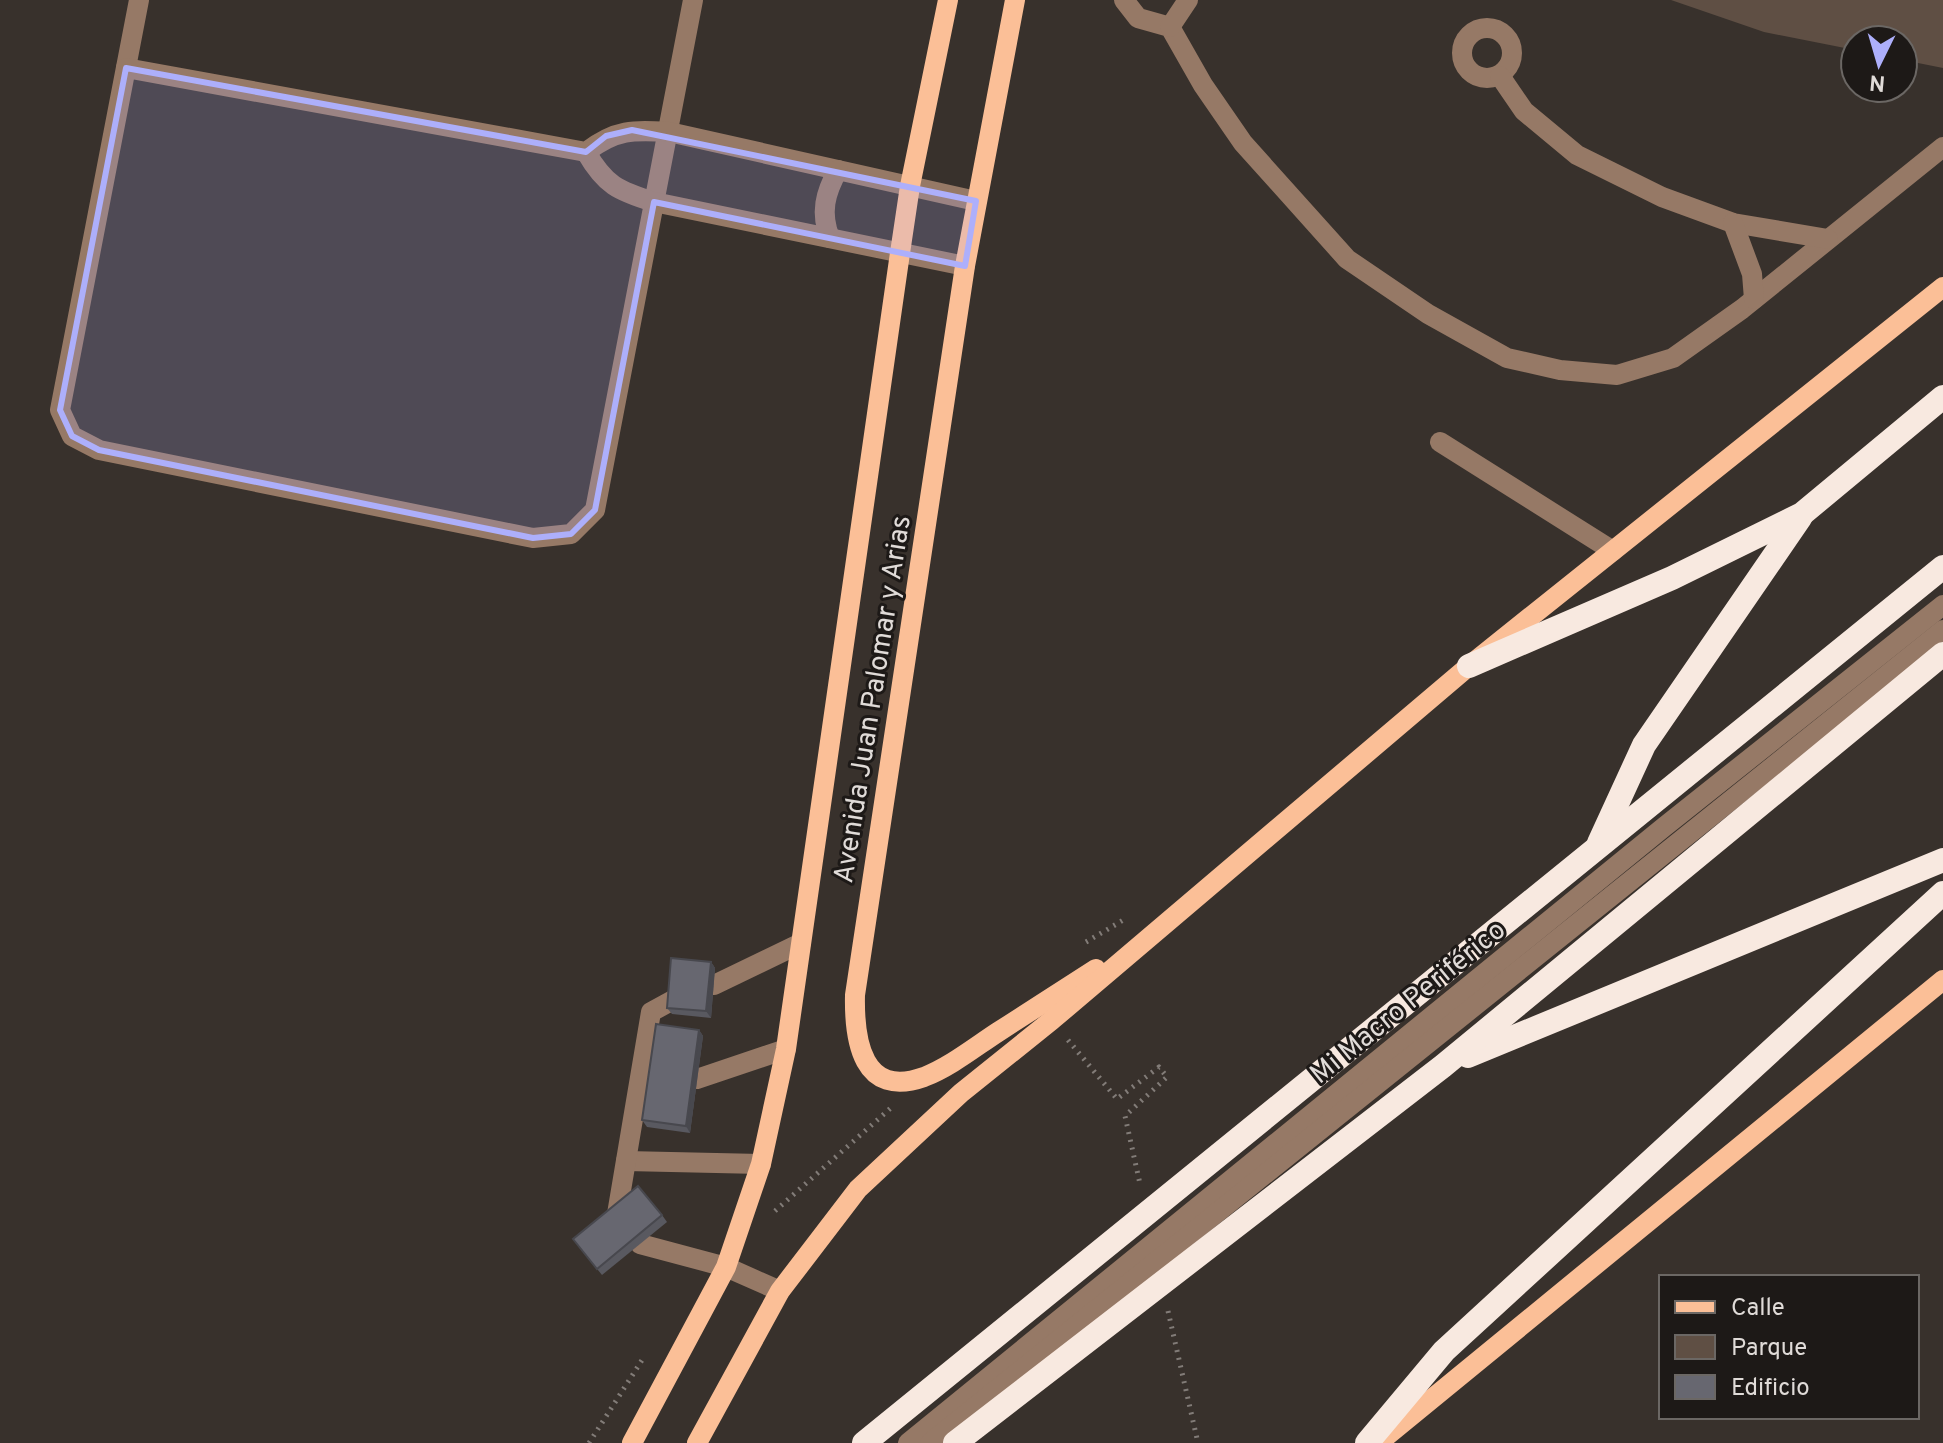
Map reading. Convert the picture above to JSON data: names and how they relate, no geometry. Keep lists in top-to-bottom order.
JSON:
{
  "streets": {
    "main road": ["Avenida Juan Palomar y Arias"],
    "street": ["Mi Macro Periférico"]
  },
  "legend": ["Calle", "Parque", "Edificio"],
  "north": "bottom"
}
